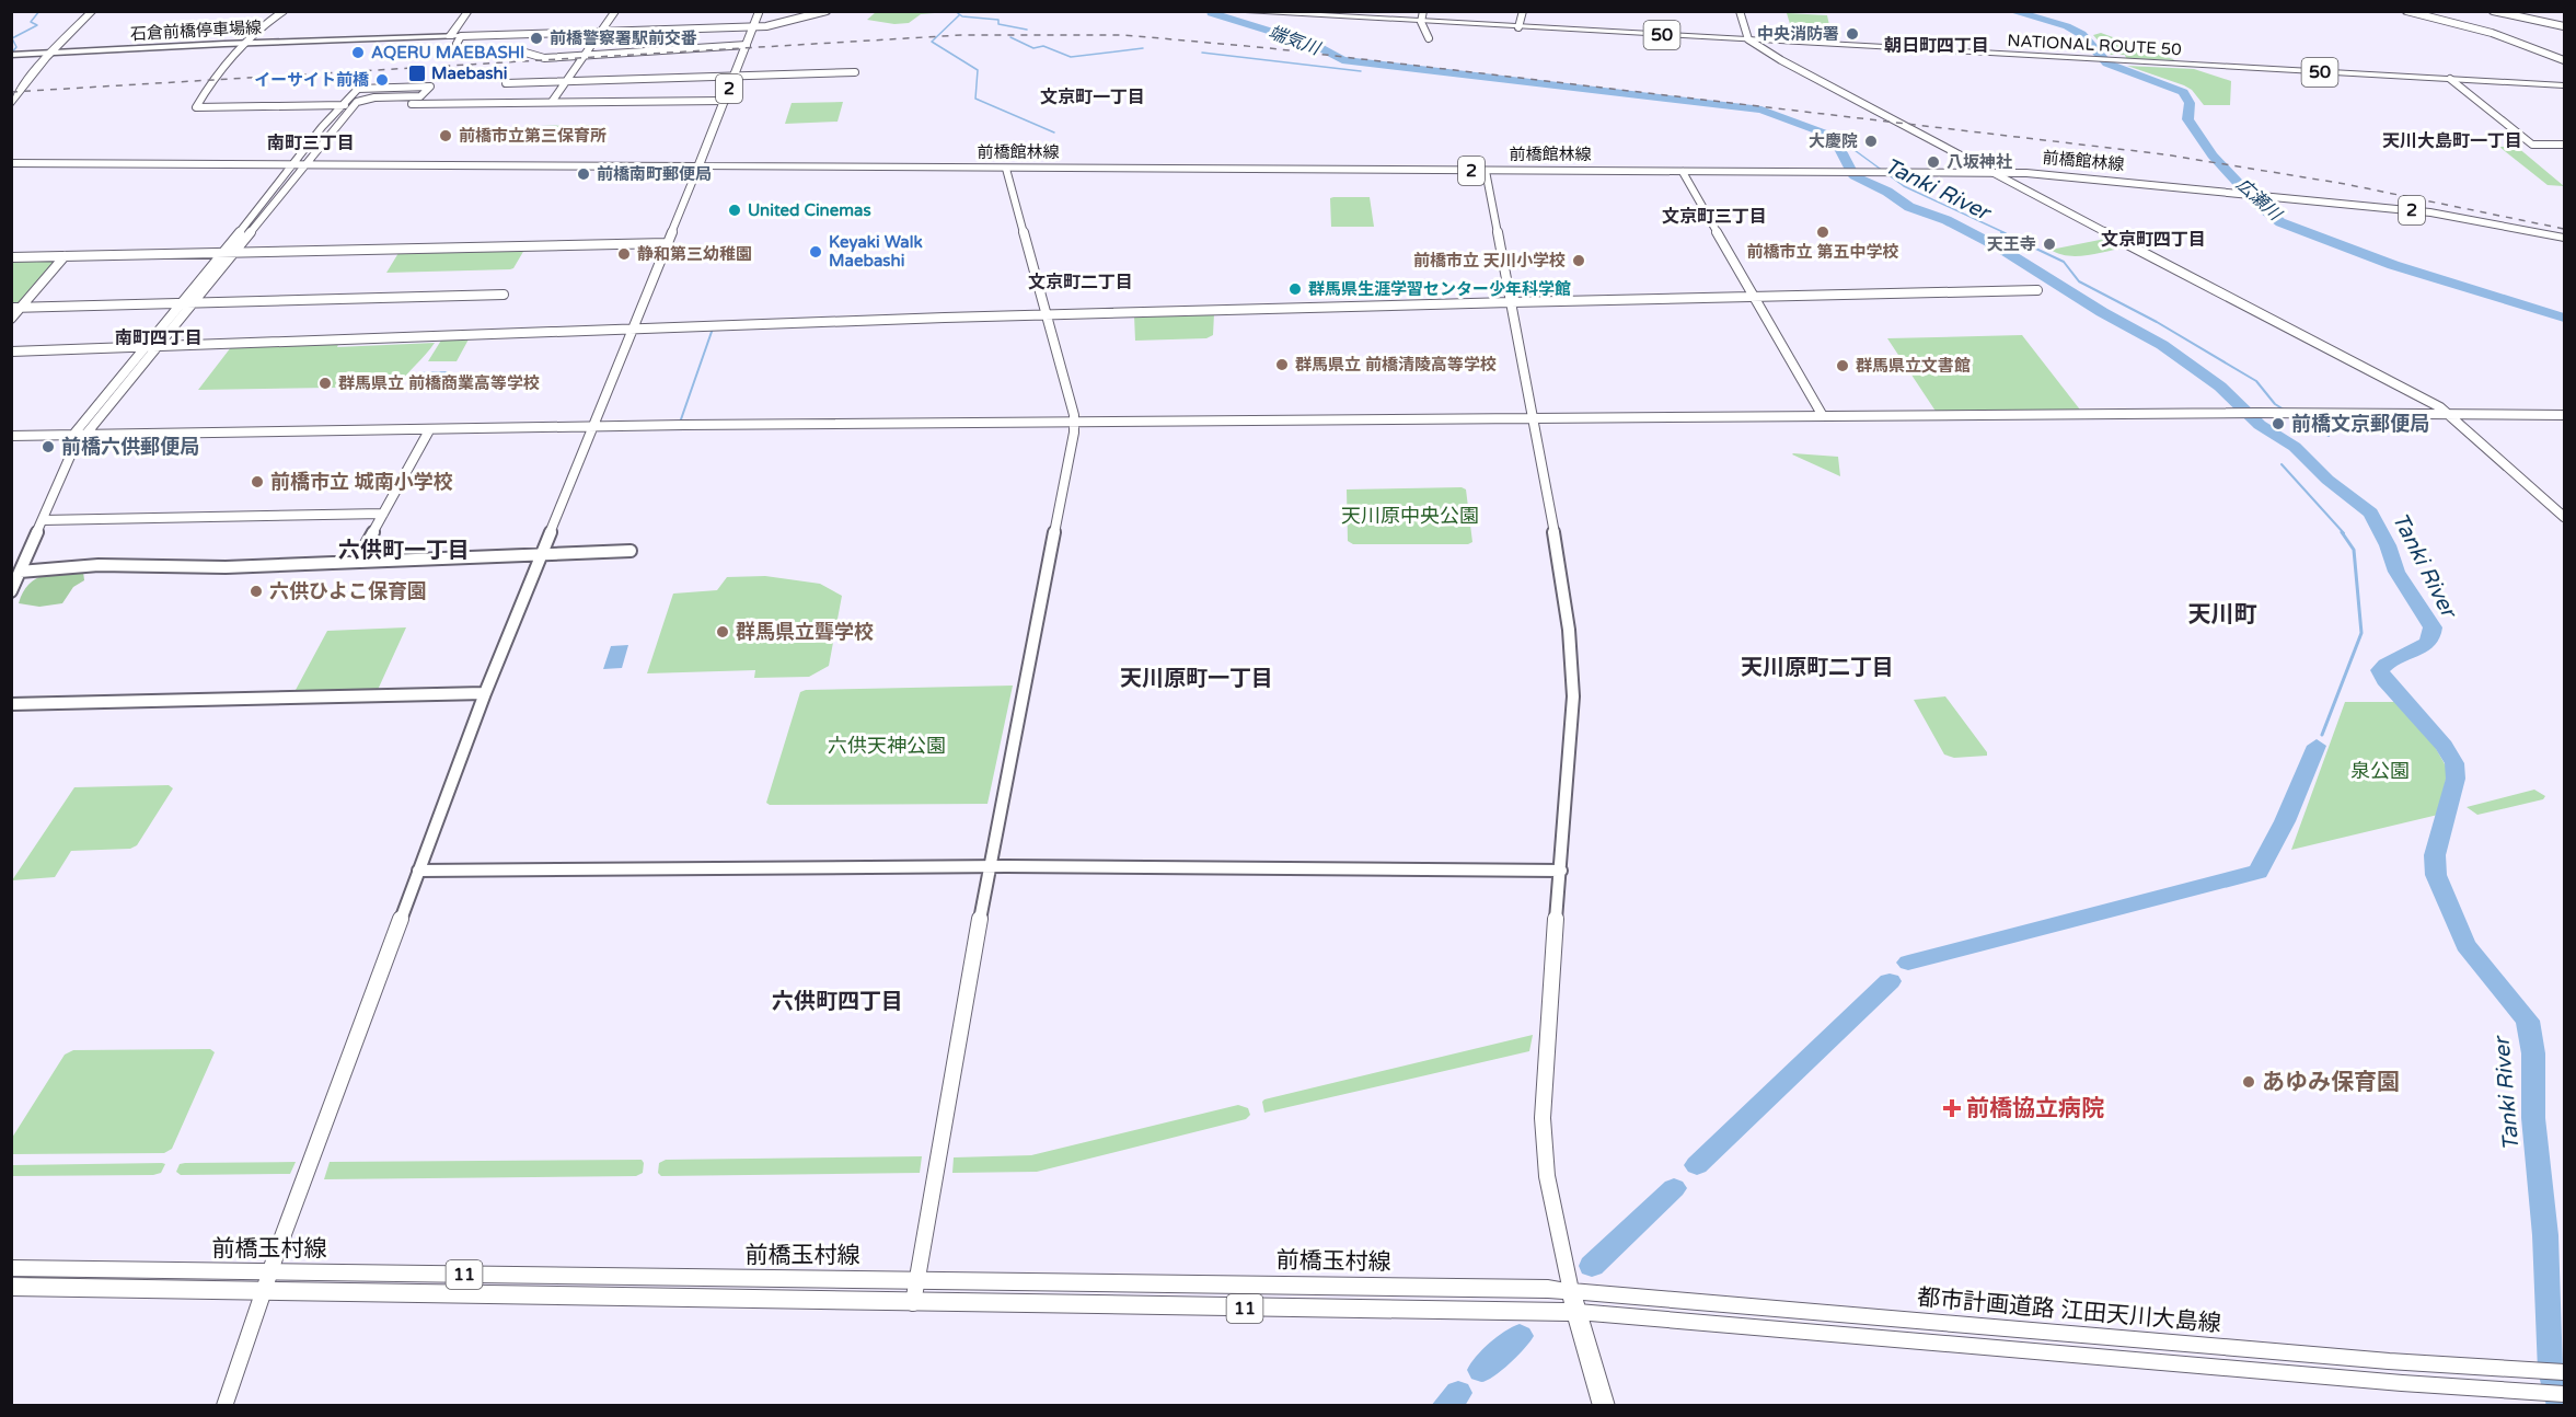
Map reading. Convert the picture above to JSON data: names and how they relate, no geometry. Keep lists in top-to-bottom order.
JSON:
{
  "streets": {
    "main road": [
      "石倉前橋停車場線",
      "50",
      "NATIONAL ROUTE 50",
      "2",
      "前橋館林線",
      "前橋玉村線",
      "11"
    ],
    "street": ["都市計画道路 江田天川大島線"]
  },
  "crossings": [
    ["2", "前橋館林線"],
    ["前橋玉村線", "都市計画道路 江田天川大島線"]
  ],
  "districts": [
    "朝日町四丁目",
    "文京町一丁目",
    "天川大島町一丁目",
    "南町三丁目",
    "文京町三丁目",
    "文京町四丁目",
    "文京町二丁目",
    "南町四丁目",
    "六供町一丁目",
    "天川町",
    "天川原町二丁目",
    "天川原町一丁目",
    "六供町四丁目"
  ],
  "water": ["端気川", "Tanki River", "広瀬川"],
  "parks": ["天川原中央公園", "六供天神公園", "泉公園"],
  "places": {
    "other": [
      "中央消防署",
      "前橋警察署駅前交番",
      "AQERU MAEBASHI",
      "イーサイト前橋",
      "前橋市立第三保育所",
      "大慶院",
      "八坂神社",
      "前橋南町郵便局",
      "United Cinemas",
      "前橋市立 第五中学校",
      "天王寺",
      "Keyaki Walk Maebashi",
      "静和第三幼稚園",
      "前橋市立 天川小学校",
      "群馬県生涯学習センター少年科学館",
      "群馬県立 前橋清陵高等学校",
      "群馬県立文書館",
      "群馬県立 前橋商業高等学校",
      "前橋文京郵便局",
      "前橋六供郵便局",
      "前橋市立 城南小学校",
      "六供ひよこ保育園",
      "群馬県立聾学校",
      "あゆみ保育園"
    ],
    "transit": ["Maebashi"],
    "health": ["前橋協立病院"]
  }
}
